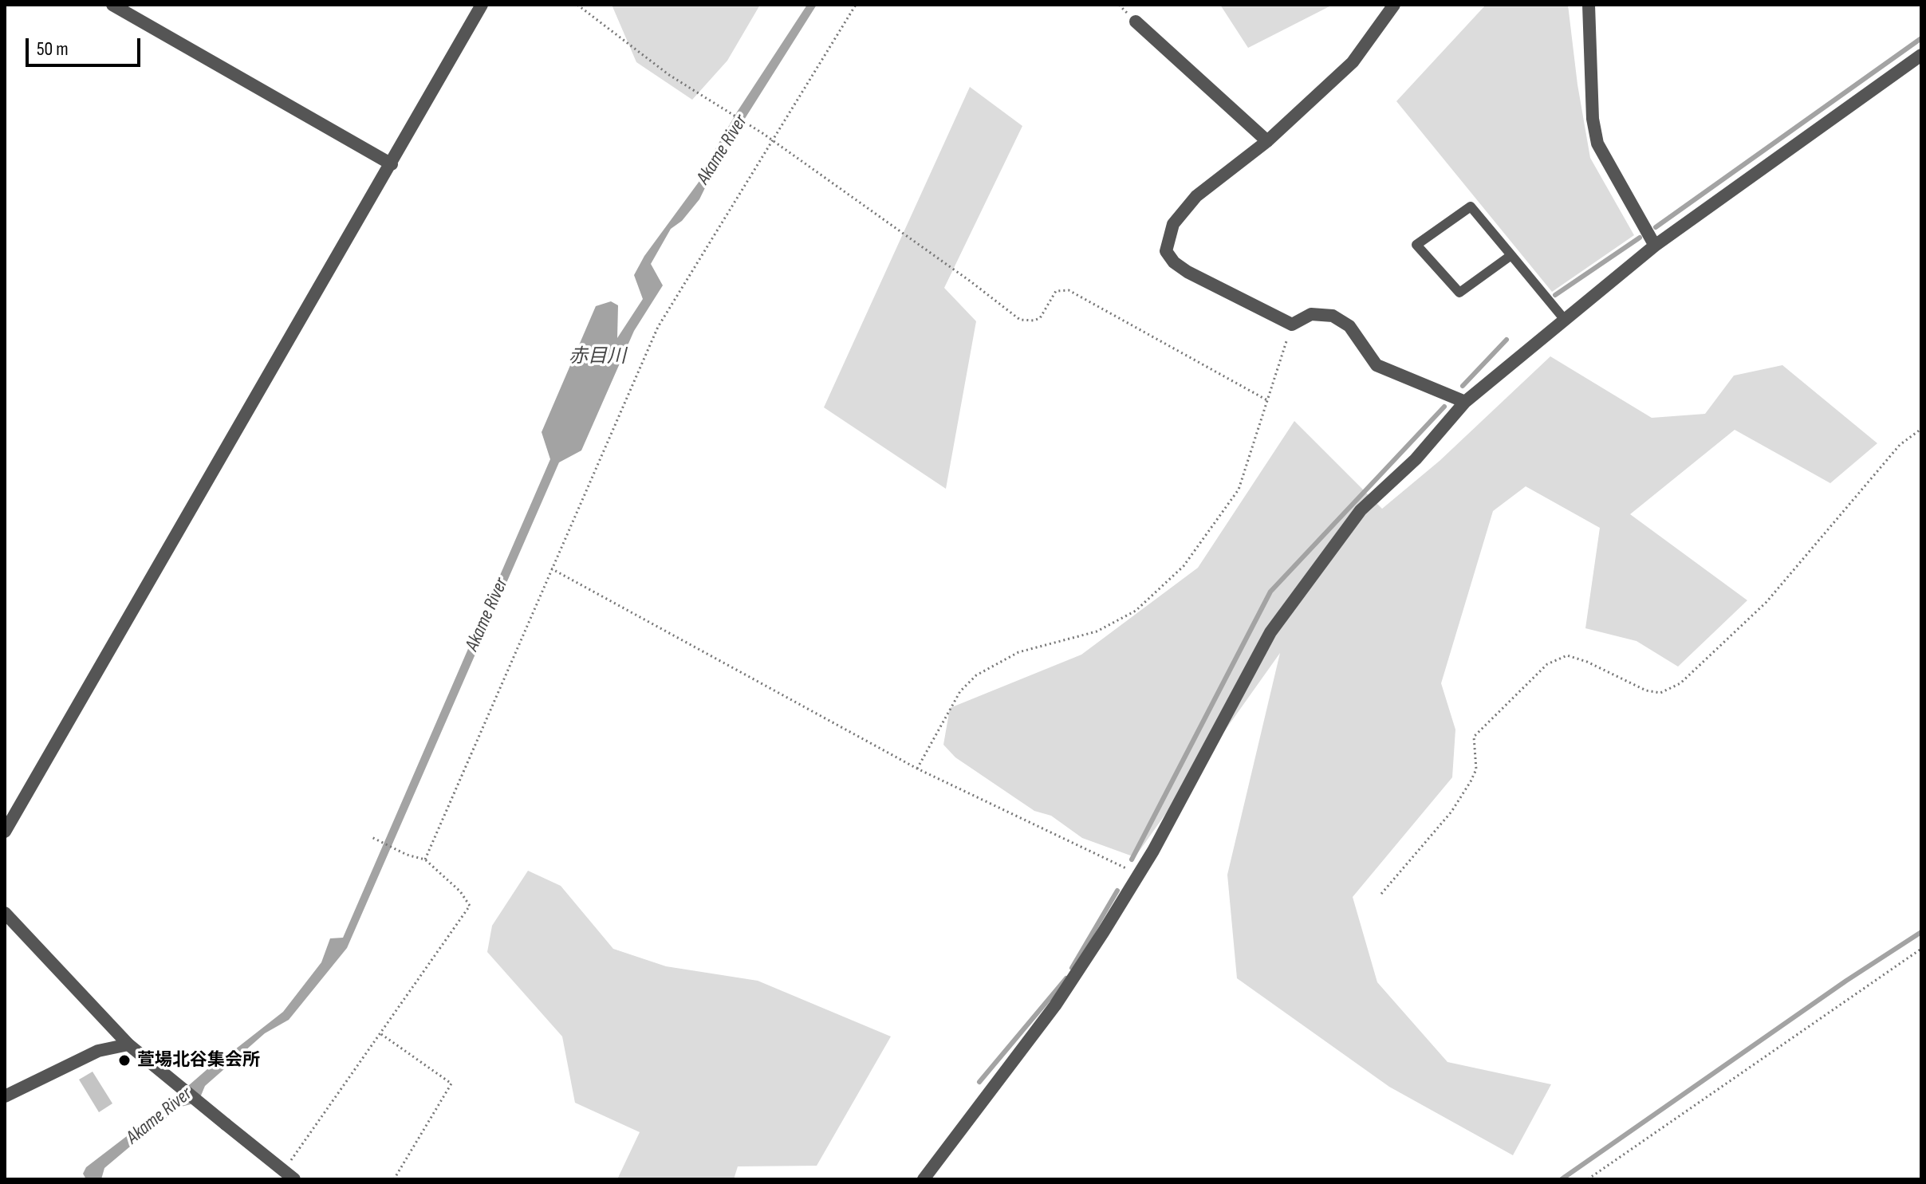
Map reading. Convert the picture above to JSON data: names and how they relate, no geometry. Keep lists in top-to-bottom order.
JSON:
{
  "water": ["Akame River", "赤目川"],
  "places": ["萱場北谷集会所"],
  "scale_bar": "50 m"
}
